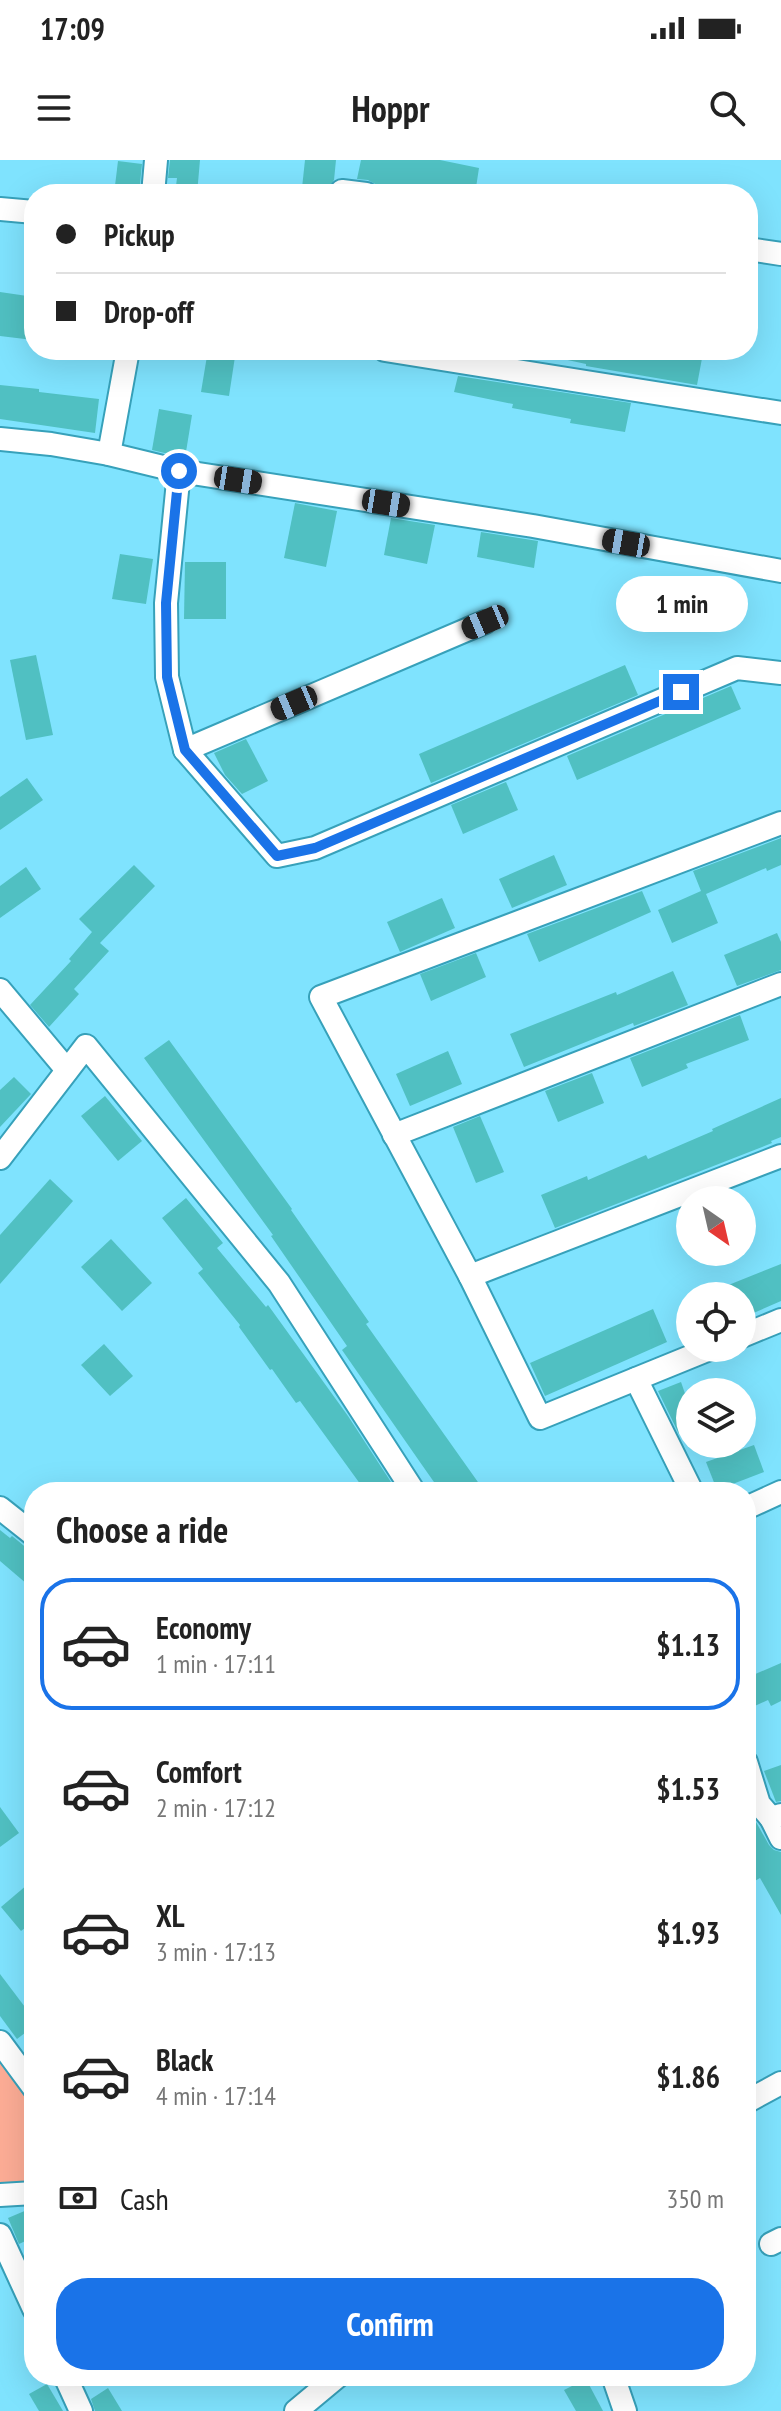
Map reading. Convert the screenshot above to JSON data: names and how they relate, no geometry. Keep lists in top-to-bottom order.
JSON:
{
  "north": "bottom right",
  "page": {
    "status": "17:09",
    "header": "Hoppr",
    "banner": ["Pickup", "Drop-off"],
    "bubble": "1 min",
    "heading": "Choose a ride",
    "list": [
      {
        "name": "Economy",
        "note": "1 min · 17:11",
        "value": "$1.13"
      },
      {
        "name": "Comfort",
        "note": "2 min · 17:12",
        "value": "$1.53"
      },
      {
        "name": "XL",
        "note": "3 min · 17:13",
        "value": "$1.93"
      },
      {
        "name": "Black",
        "note": "4 min · 17:14",
        "value": "$1.86"
      }
    ],
    "pay": ["Cash", "350 m"],
    "buttons": "Confirm"
  }
}
